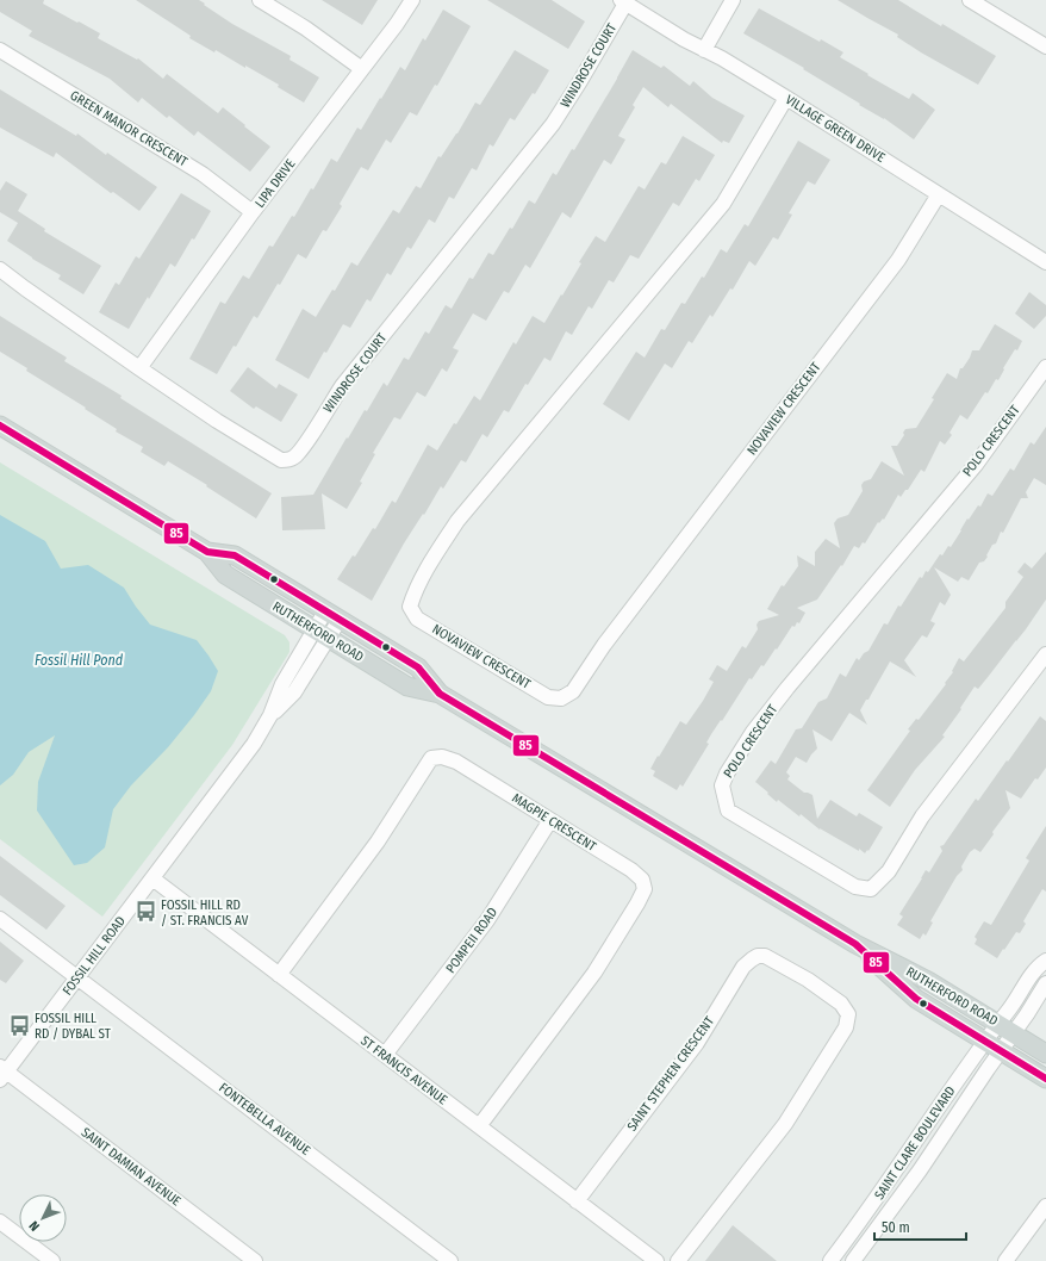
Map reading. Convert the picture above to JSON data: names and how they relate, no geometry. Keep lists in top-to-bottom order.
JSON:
{
  "streets": {
    "main road": ["RUTHERFORD ROAD"],
    "street": [
      "WINDROSE COURT",
      "GREEN MANOR CRESCENT",
      "VILLAGE GREEN DRIVE",
      "LIPA DRIVE",
      "NOVAVIEW CRESCENT",
      "POLO CRESCENT",
      "MAGPIE CRESCENT",
      "POMPEII ROAD",
      "FOSSIL HILL ROAD",
      "ST FRANCIS AVENUE",
      "SAINT STEPHEN CRESCENT",
      "FONTEBELLA AVENUE",
      "SAINT CLARE BOULEVARD",
      "SAINT DAMIAN AVENUE"
    ]
  },
  "crossings": [
    ["WINDROSE COURT", "VILLAGE GREEN DRIVE"],
    ["WINDROSE COURT", "LIPA DRIVE"],
    ["GREEN MANOR CRESCENT", "LIPA DRIVE"],
    ["VILLAGE GREEN DRIVE", "NOVAVIEW CRESCENT"],
    ["RUTHERFORD ROAD", "FOSSIL HILL ROAD"],
    ["RUTHERFORD ROAD", "SAINT CLARE BOULEVARD"],
    ["MAGPIE CRESCENT", "POMPEII ROAD"],
    ["MAGPIE CRESCENT", "ST FRANCIS AVENUE"],
    ["POMPEII ROAD", "ST FRANCIS AVENUE"],
    ["FOSSIL HILL ROAD", "ST FRANCIS AVENUE"],
    ["FOSSIL HILL ROAD", "FONTEBELLA AVENUE"],
    ["FOSSIL HILL ROAD", "SAINT DAMIAN AVENUE"],
    ["ST FRANCIS AVENUE", "SAINT STEPHEN CRESCENT"]
  ],
  "water": ["Fossil Hill Pond"],
  "places": {
    "bus stop": ["FOSSIL HILL RD / ST. FRANCIS AV", "FOSSIL HILL RD / DYBAL ST"]
  },
  "lines": ["transit line 85"],
  "scale_bar": "50 m",
  "north": "bottom left"
}
